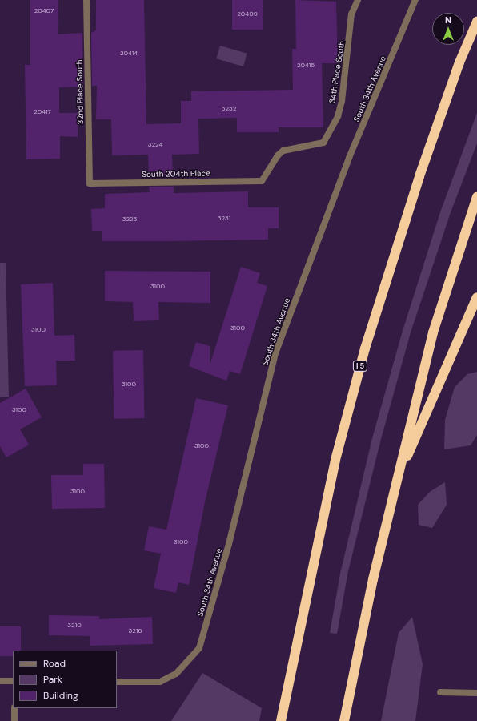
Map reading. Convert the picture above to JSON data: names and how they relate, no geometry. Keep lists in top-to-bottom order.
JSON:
{
  "streets": {
    "highway": ["I 5"],
    "street": [
      "34th Place South",
      "South 34th Avenue",
      "32nd Place South",
      "South 204th Place"
    ]
  },
  "crossings": [
    ["34th Place South", "South 204th Place"],
    ["32nd Place South", "South 204th Place"]
  ],
  "house_numbers": [
    "20407",
    "20409",
    "20414",
    "20415",
    "3232",
    "20417",
    "3224",
    "3231",
    "3223",
    "3100",
    "3100",
    "3100",
    "3100",
    "3100",
    "3100",
    "3100",
    "3100",
    "3210",
    "3216"
  ],
  "legend": ["Road", "Park", "Building"],
  "north": "top"
}
